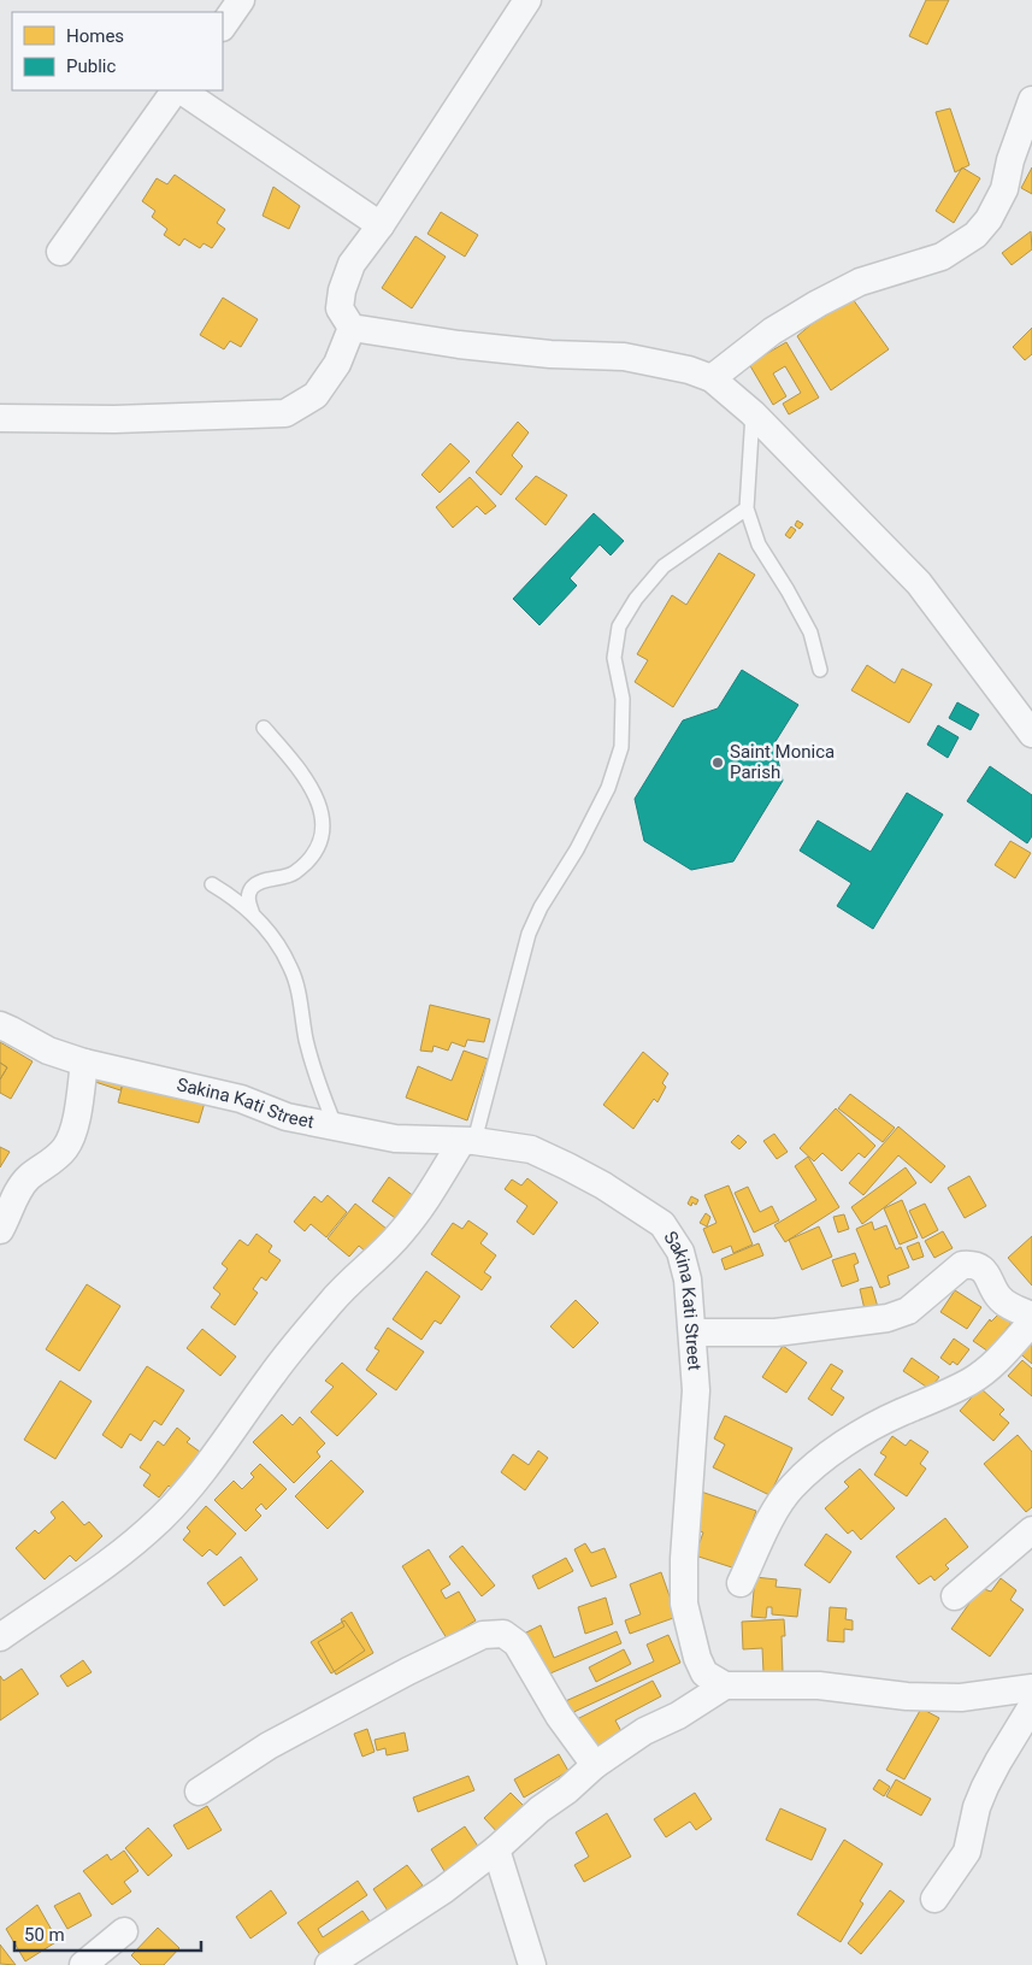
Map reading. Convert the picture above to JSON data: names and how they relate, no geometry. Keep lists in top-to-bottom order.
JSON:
{
  "streets": {
    "street": ["Sakina Kati Street"]
  },
  "places": ["Saint Monica Parish"],
  "legend": ["Homes", "Public"],
  "scale_bar": "50 m"
}
